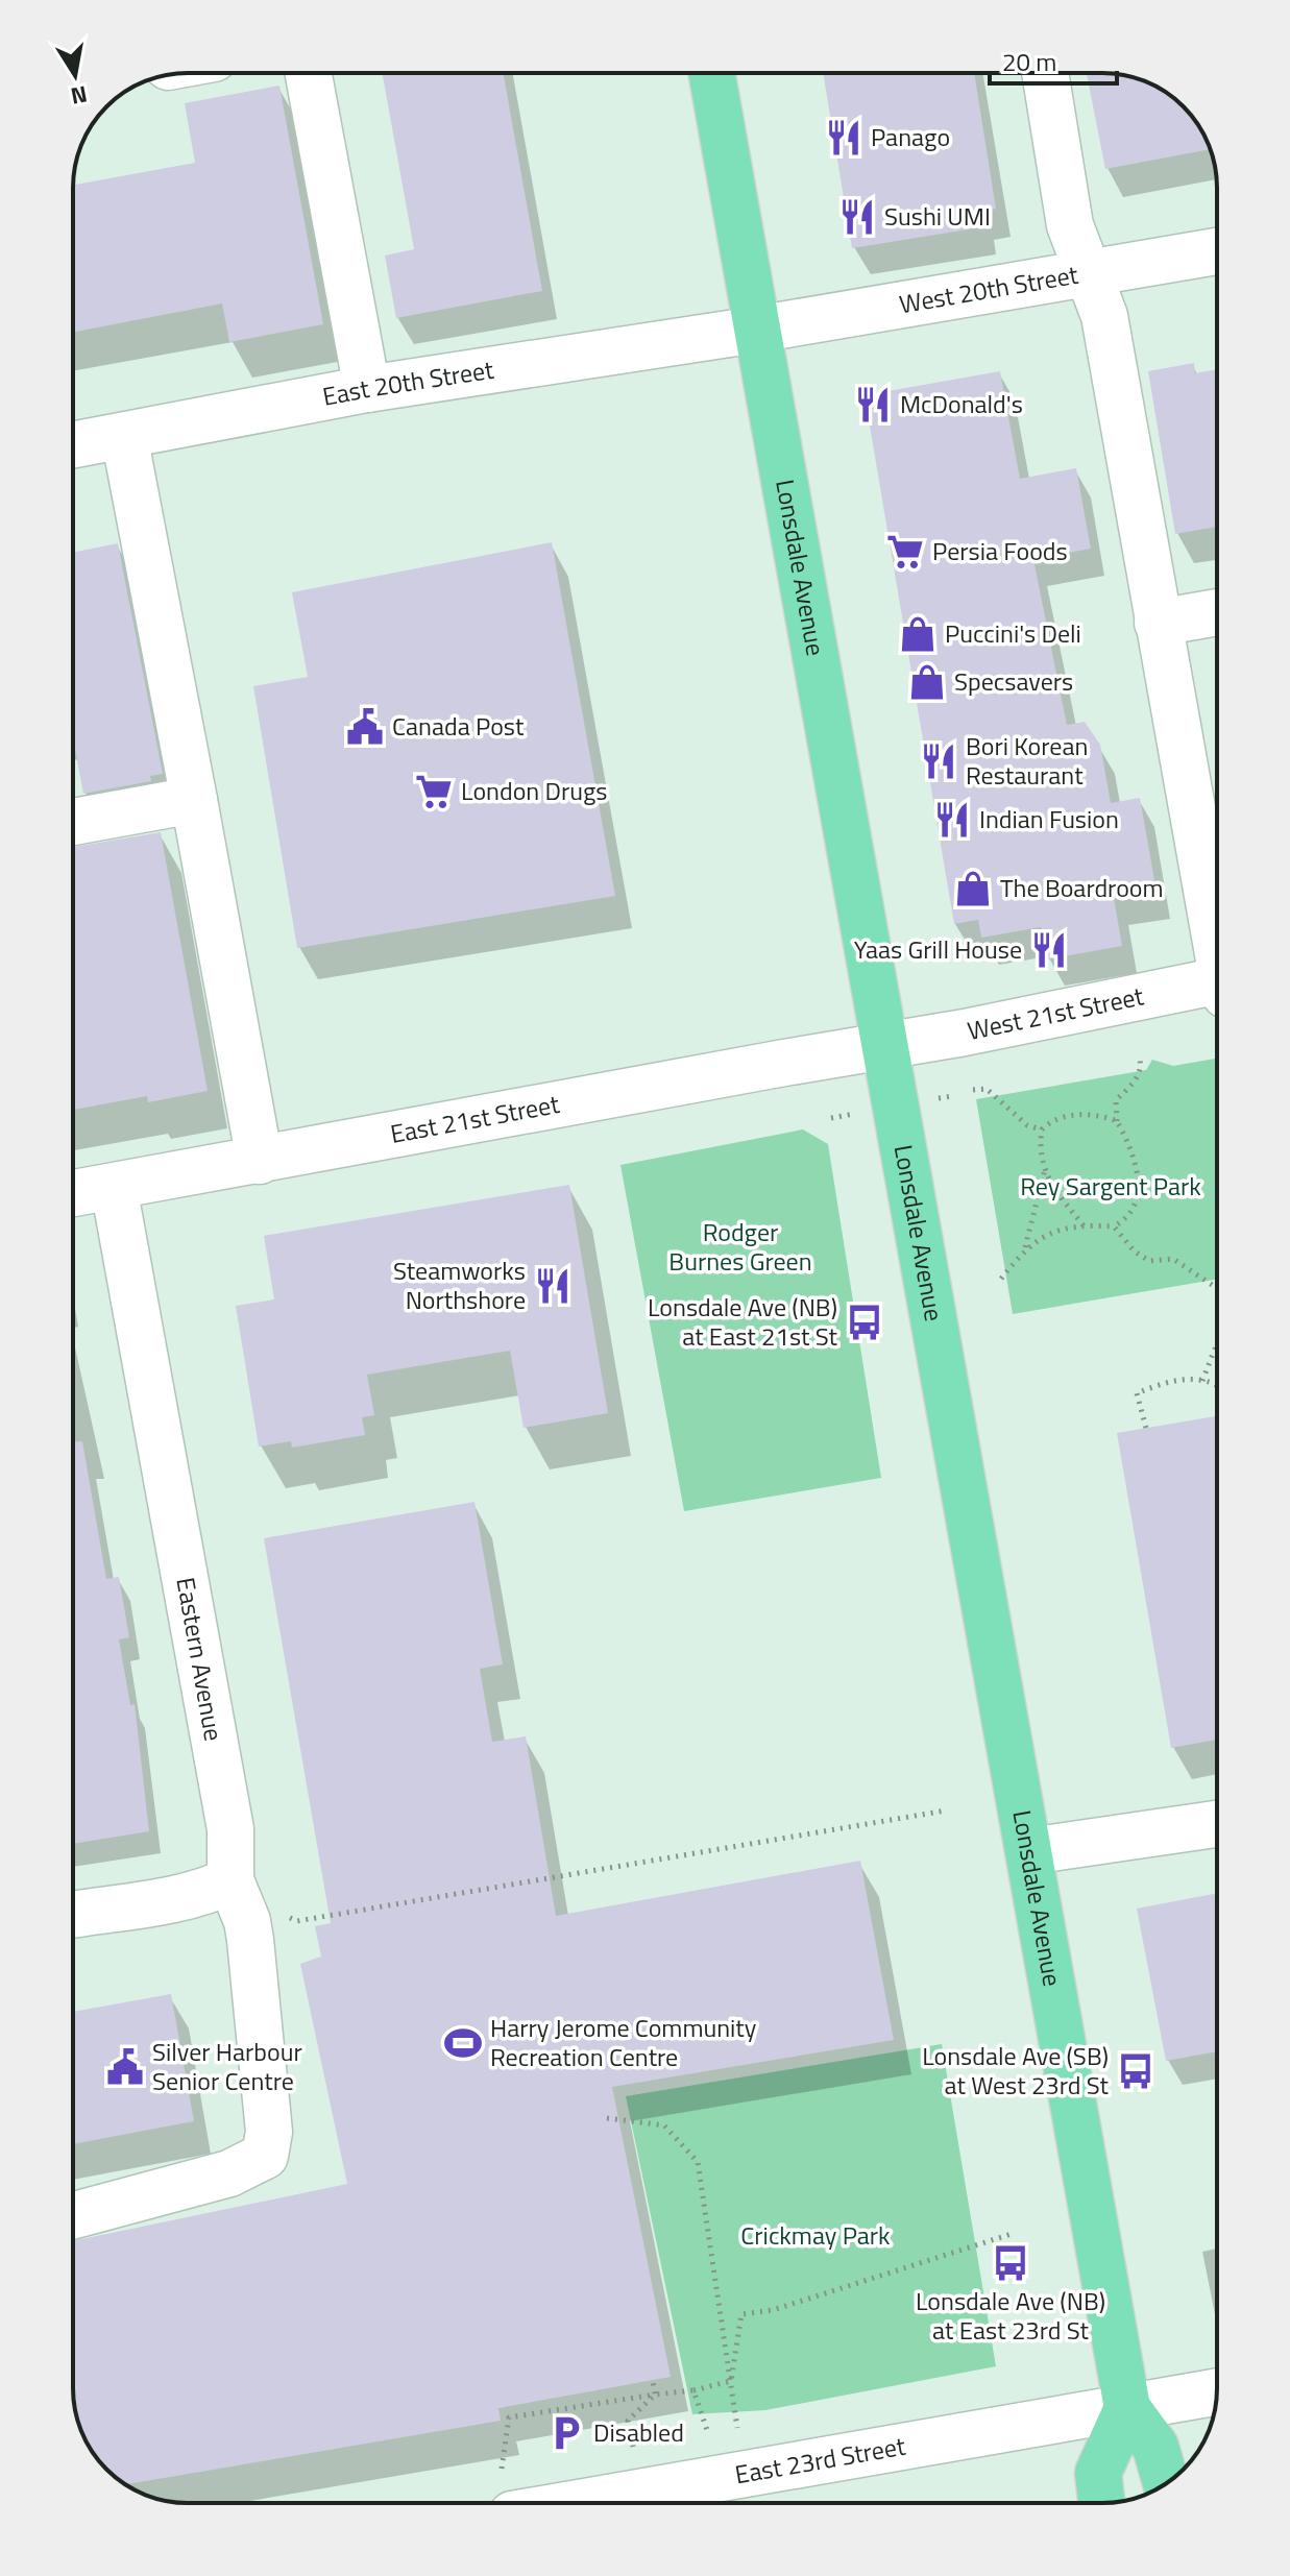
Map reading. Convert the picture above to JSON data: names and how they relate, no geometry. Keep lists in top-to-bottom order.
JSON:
{
  "streets": {
    "main road": ["Lonsdale Avenue"],
    "street": [
      "West 20th Street",
      "East 20th Street",
      "West 21st Street",
      "East 21st Street",
      "Eastern Avenue",
      "East 23rd Street"
    ]
  },
  "crossings": [
    ["West 20th Street", "East 20th Street"],
    ["West 20th Street", "Lonsdale Avenue"],
    ["East 20th Street", "Lonsdale Avenue"],
    ["Lonsdale Avenue", "West 21st Street"],
    ["Lonsdale Avenue", "East 21st Street"],
    ["Lonsdale Avenue", "East 23rd Street"],
    ["West 21st Street", "East 21st Street"],
    ["East 21st Street", "Eastern Avenue"]
  ],
  "parks": ["Rey Sargent Park", "Rodger Burnes Green", "Crickmay Park"],
  "places": {
    "restaurant": [
      "Panago",
      "Sushi UMI",
      "McDonald's",
      "Bori Korean Restaurant",
      "Indian Fusion",
      "Yaas Grill House",
      "Steamworks Northshore"
    ],
    "supermarket": ["Persia Foods", "London Drugs"],
    "shop": ["Puccini's Deli", "Specsavers", "The Boardroom"],
    "public building": ["Canada Post", "Silver Harbour Senior Centre"],
    "bus stop": ["Lonsdale Ave (NB) at East 21st St", "Lonsdale Ave (SB) at West 23rd St", "Lonsdale Ave (NB) at East 23rd St"],
    "sports": ["Harry Jerome Community Recreation Centre"],
    "parking": ["Disabled"]
  },
  "scale_bar": "20 m",
  "north": "bottom"
}
